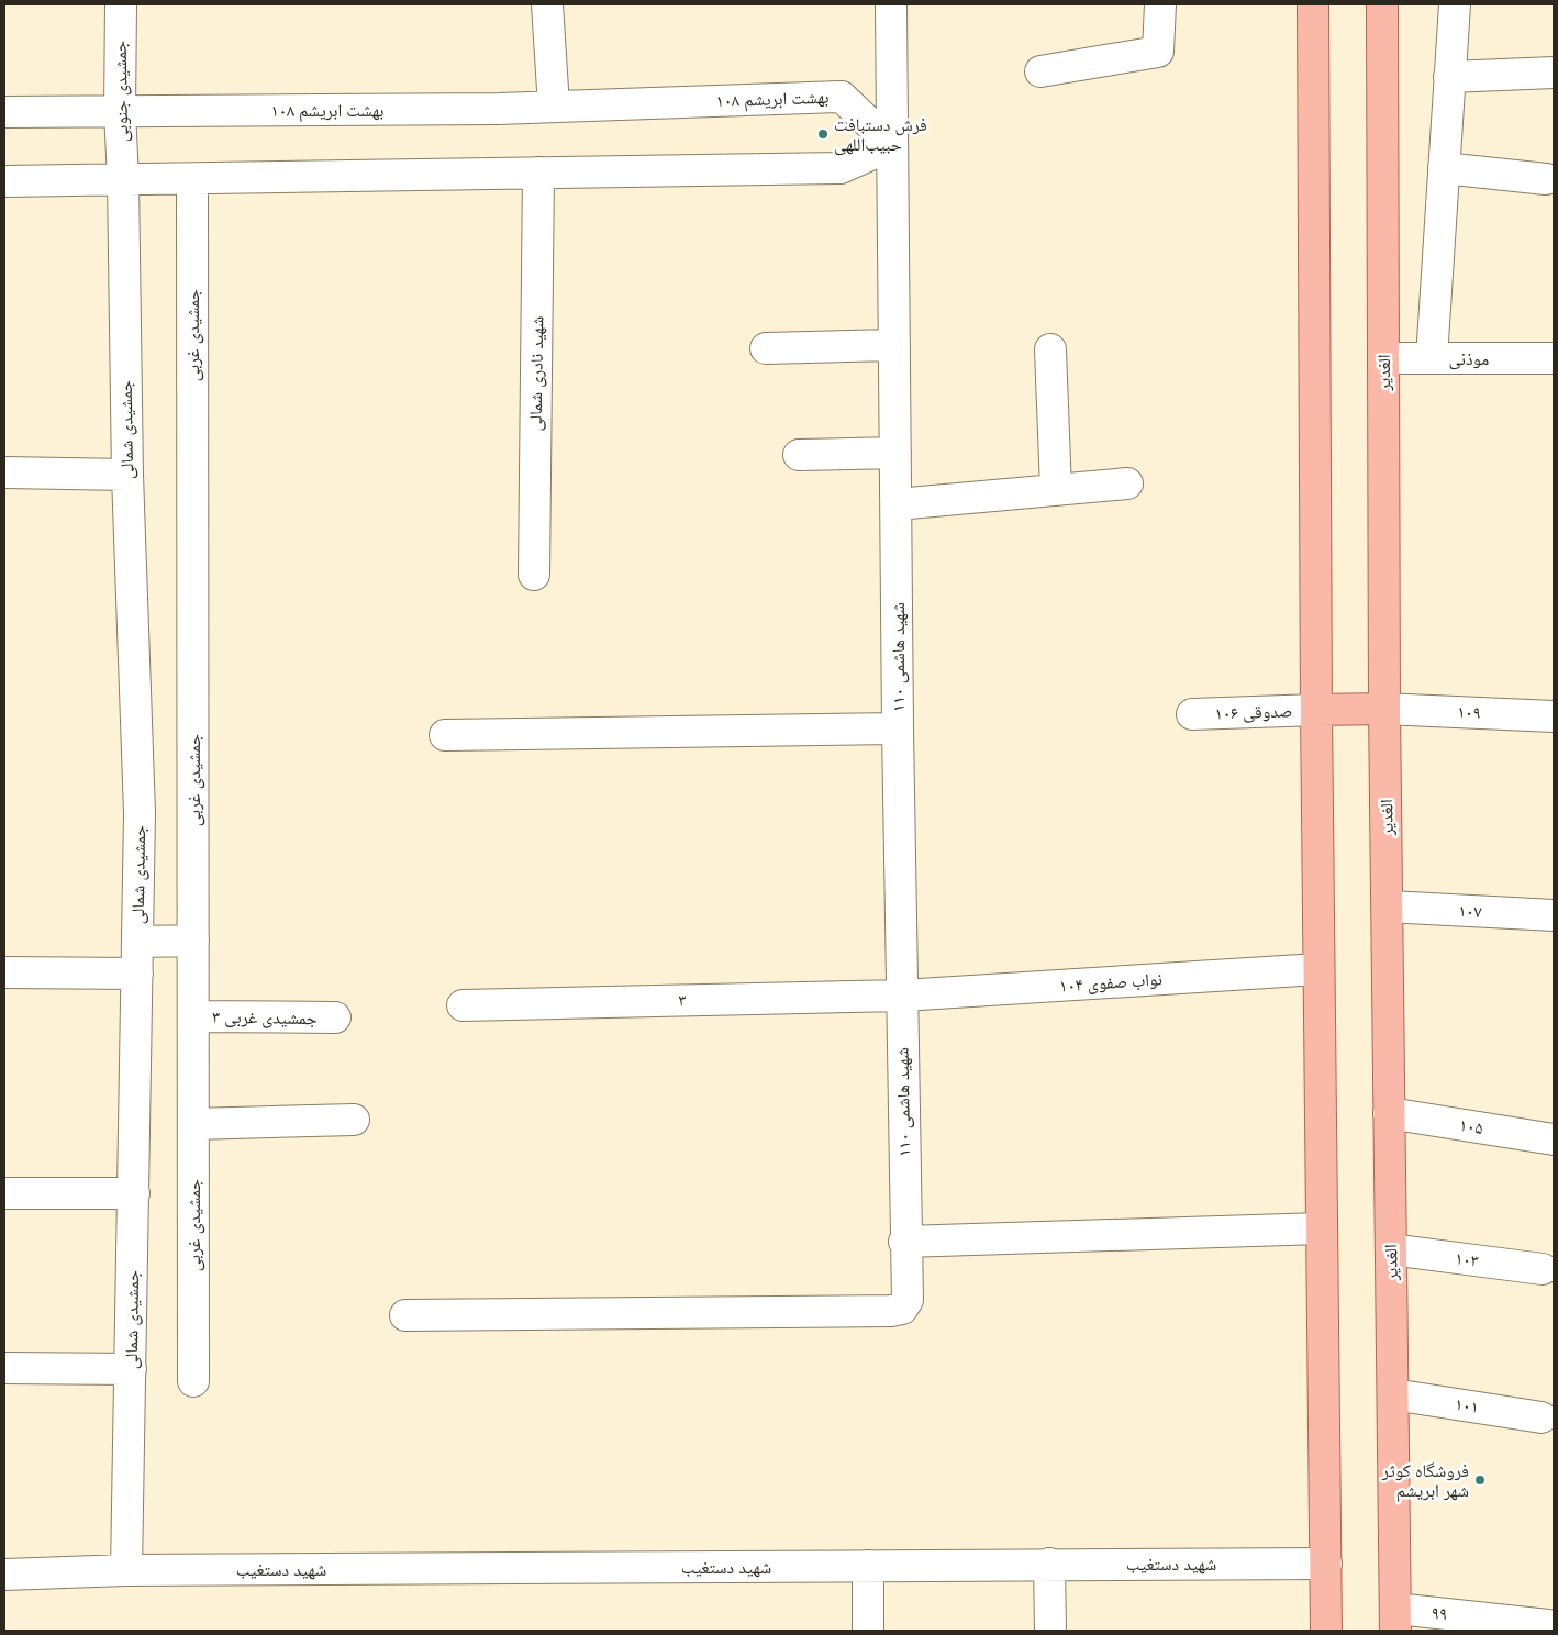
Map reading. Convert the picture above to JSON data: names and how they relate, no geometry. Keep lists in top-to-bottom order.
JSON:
{
  "streets": {
    "main road": ["الغدیر"],
    "street": [
      "جمشیدی جنوبی",
      "بهشت ابریشم ۱۰۸",
      "جمشیدی غربی",
      "موذنی",
      "شهید نادری شمالی",
      "جمشیدی شمالی",
      "شهید هاشمی ۱۱۰",
      "صدوقی ۱۰۶",
      "۱۰۹",
      "۱۰۷",
      "نواب صفوی ۱۰۴",
      "۳",
      "جمشیدی غربی ۳",
      "۱۰۵",
      "۱۰۳",
      "۱۰۱",
      "شهید دستغیب",
      "۹۹"
    ]
  },
  "crossings": [
    ["جمشیدی جنوبی", "بهشت ابریشم ۱۰۸"],
    ["جمشیدی جنوبی", "جمشیدی شمالی"],
    ["بهشت ابریشم ۱۰۸", "شهید هاشمی ۱۱۰"],
    ["جمشیدی غربی", "جمشیدی غربی ۳"],
    ["موذنی", "الغدیر"],
    ["الغدیر", "۱۰۹"],
    ["الغدیر", "۱۰۷"],
    ["الغدیر", "۱۰۵"],
    ["الغدیر", "۱۰۳"],
    ["الغدیر", "۱۰۱"],
    ["الغدیر", "۹۹"],
    ["جمشیدی شمالی", "شهید دستغیب"],
    ["شهید هاشمی ۱۱۰", "نواب صفوی ۱۰۴"],
    ["شهید هاشمی ۱۱۰", "۳"],
    ["نواب صفوی ۱۰۴", "۳"]
  ],
  "places": ["فرش دستبافت حبیب‌اللهی", "فروشگاه کوثر شهر ابریشم"]
}
